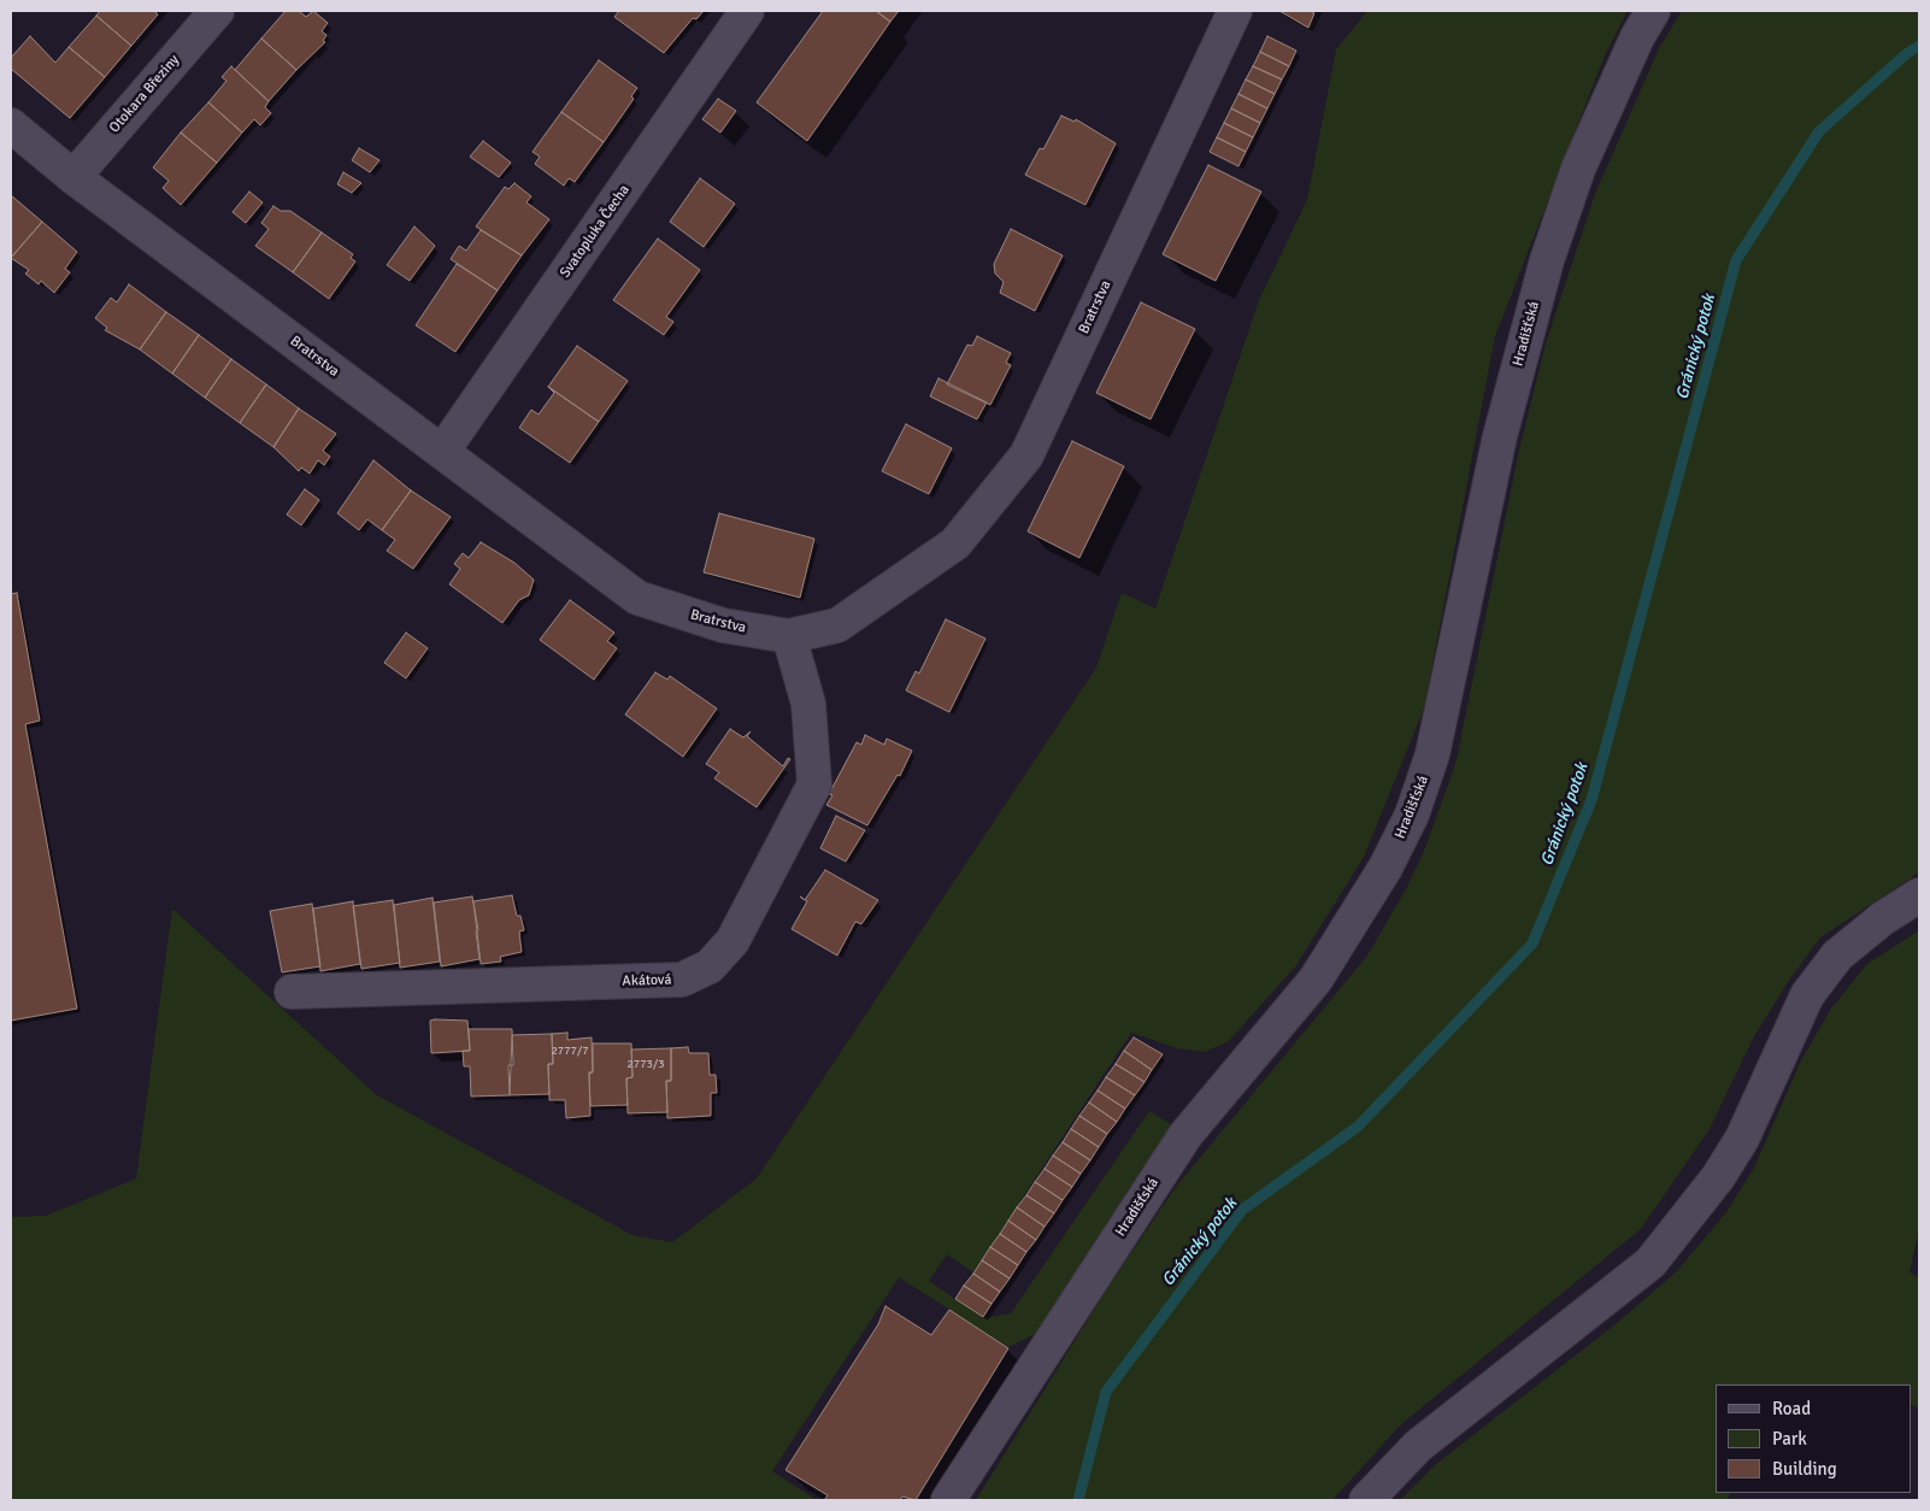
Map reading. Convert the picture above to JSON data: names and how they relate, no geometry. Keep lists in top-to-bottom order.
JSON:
{
  "streets": {
    "street": [
      "Otokara Březiny",
      "Svatopluka Čecha",
      "Bratrstva",
      "Hradišťská",
      "Akátová"
    ]
  },
  "crossings": [
    ["Otokara Březiny", "Bratrstva"],
    ["Svatopluka Čecha", "Bratrstva"],
    ["Bratrstva", "Akátová"]
  ],
  "water": ["Gránický potok"],
  "house_numbers": ["2777/7", "2773/3"],
  "legend": ["Road", "Park", "Building"]
}
